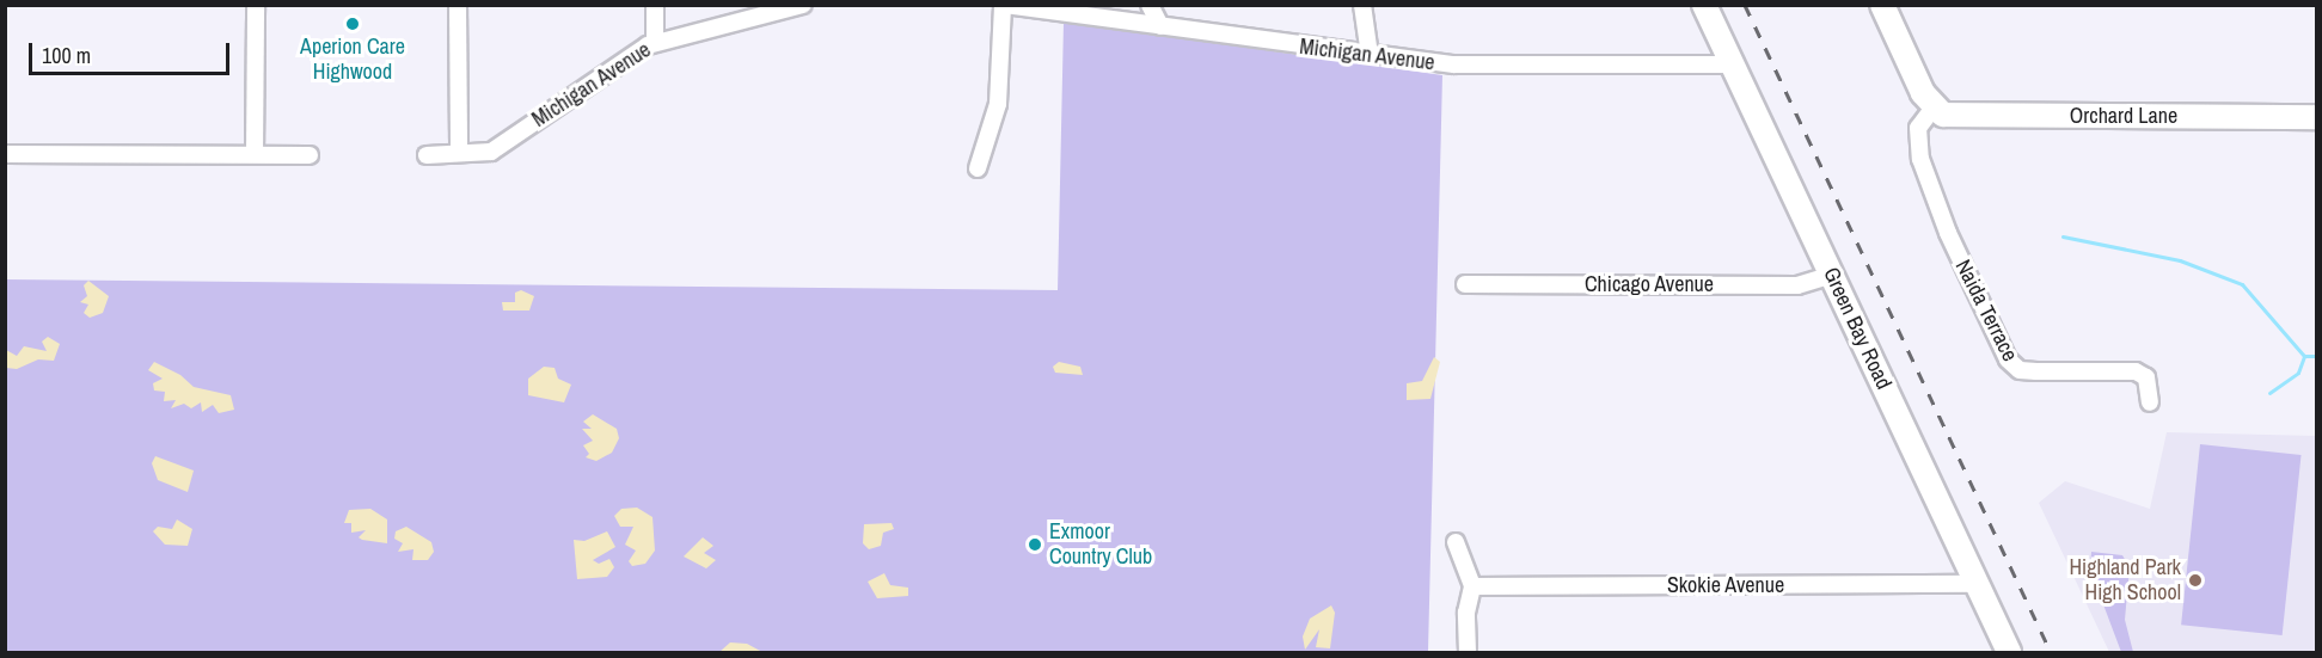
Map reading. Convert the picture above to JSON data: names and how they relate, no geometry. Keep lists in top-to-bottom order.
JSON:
{
  "streets": {
    "main road": ["Orchard Lane", "Green Bay Road"],
    "street": [
      "Michigan Avenue",
      "Chicago Avenue",
      "Naida Terrace",
      "Skokie Avenue"
    ]
  },
  "crossings": [
    ["Michigan Avenue", "Green Bay Road"],
    ["Orchard Lane", "Naida Terrace"],
    ["Chicago Avenue", "Green Bay Road"],
    ["Green Bay Road", "Skokie Avenue"]
  ],
  "places": ["Aperion Care Highwood", "Exmoor Country Club", "Highland Park High School"],
  "scale_bar": "100 m"
}
